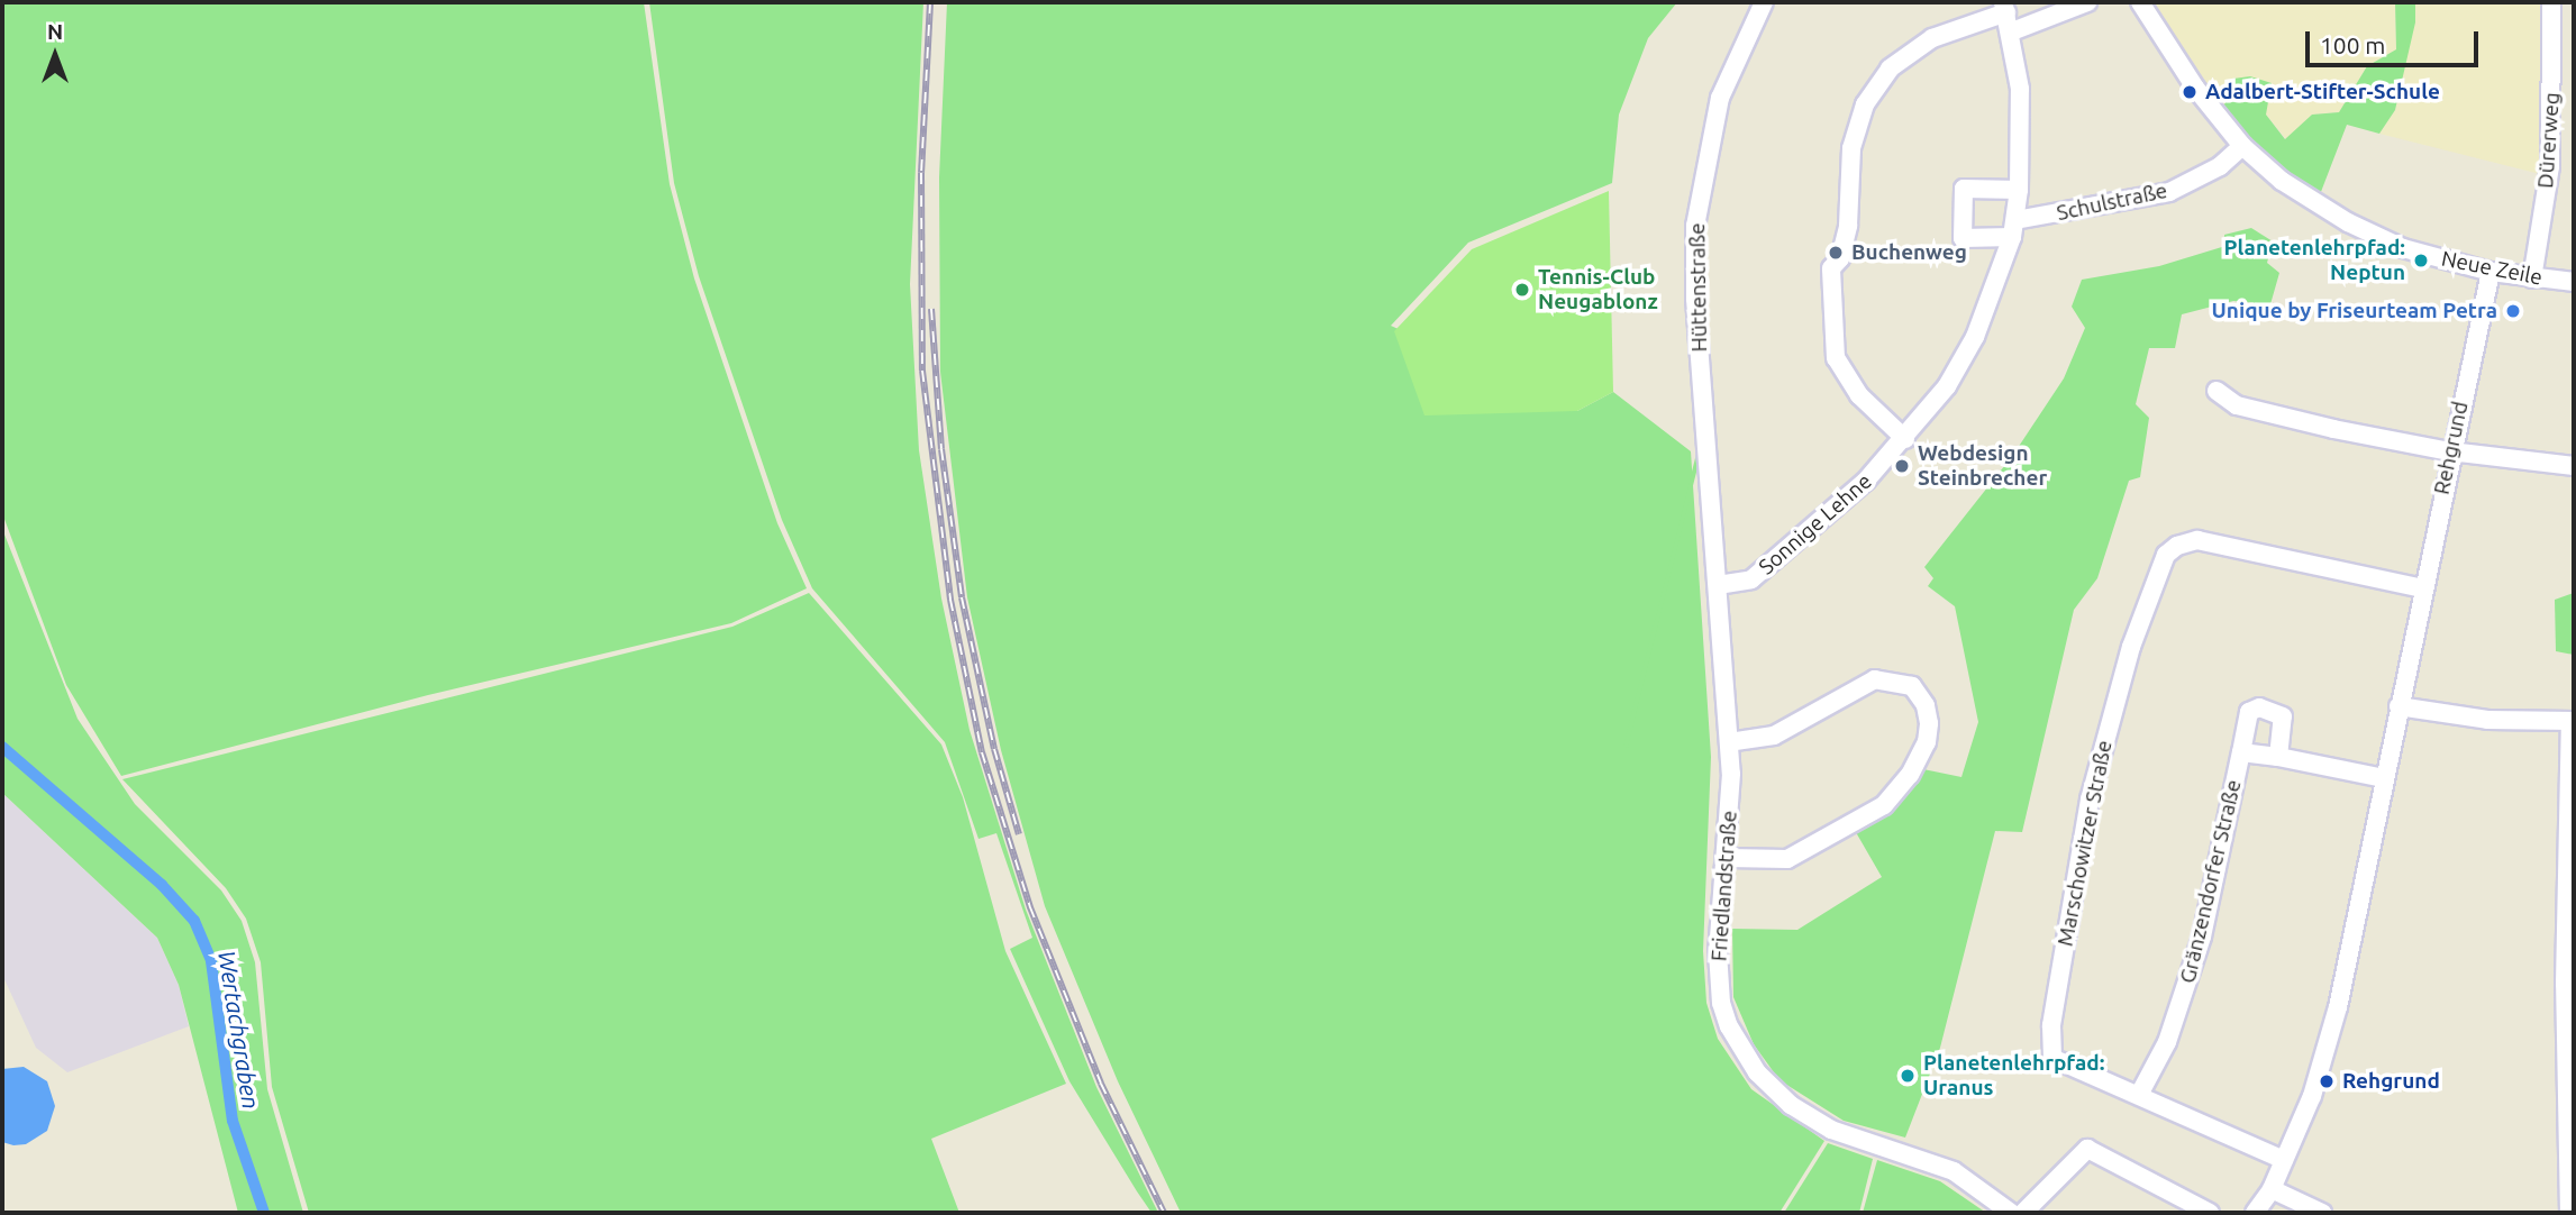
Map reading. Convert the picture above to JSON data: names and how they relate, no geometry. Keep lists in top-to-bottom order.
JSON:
{
  "streets": {
    "street": [
      "Dürerweg",
      "Schulstraße",
      "Neue Zeile",
      "Hüttenstraße",
      "Rehgrund",
      "Sonnige Lehne",
      "Marschowitzer Straße",
      "Gränzendorfer Straße",
      "Friedlandstraße"
    ]
  },
  "crossings": [
    ["Dürerweg", "Neue Zeile"],
    ["Schulstraße", "Neue Zeile"],
    ["Schulstraße", "Sonnige Lehne"],
    ["Neue Zeile", "Rehgrund"],
    ["Hüttenstraße", "Sonnige Lehne"],
    ["Hüttenstraße", "Friedlandstraße"],
    ["Rehgrund", "Marschowitzer Straße"],
    ["Rehgrund", "Gränzendorfer Straße"],
    ["Sonnige Lehne", "Friedlandstraße"],
    ["Marschowitzer Straße", "Gränzendorfer Straße"]
  ],
  "water": ["Wertachgraben"],
  "places": [
    "Adalbert-Stifter-Schule",
    "Buchenweg",
    "Planetenlehrpfad: Neptun",
    "Tennis-Club Neugablonz",
    "Unique by Friseurteam Petra",
    "Webdesign Steinbrecher",
    "Planetenlehrpfad: Uranus",
    "Rehgrund"
  ],
  "scale_bar": "100 m",
  "north": "top"
}
